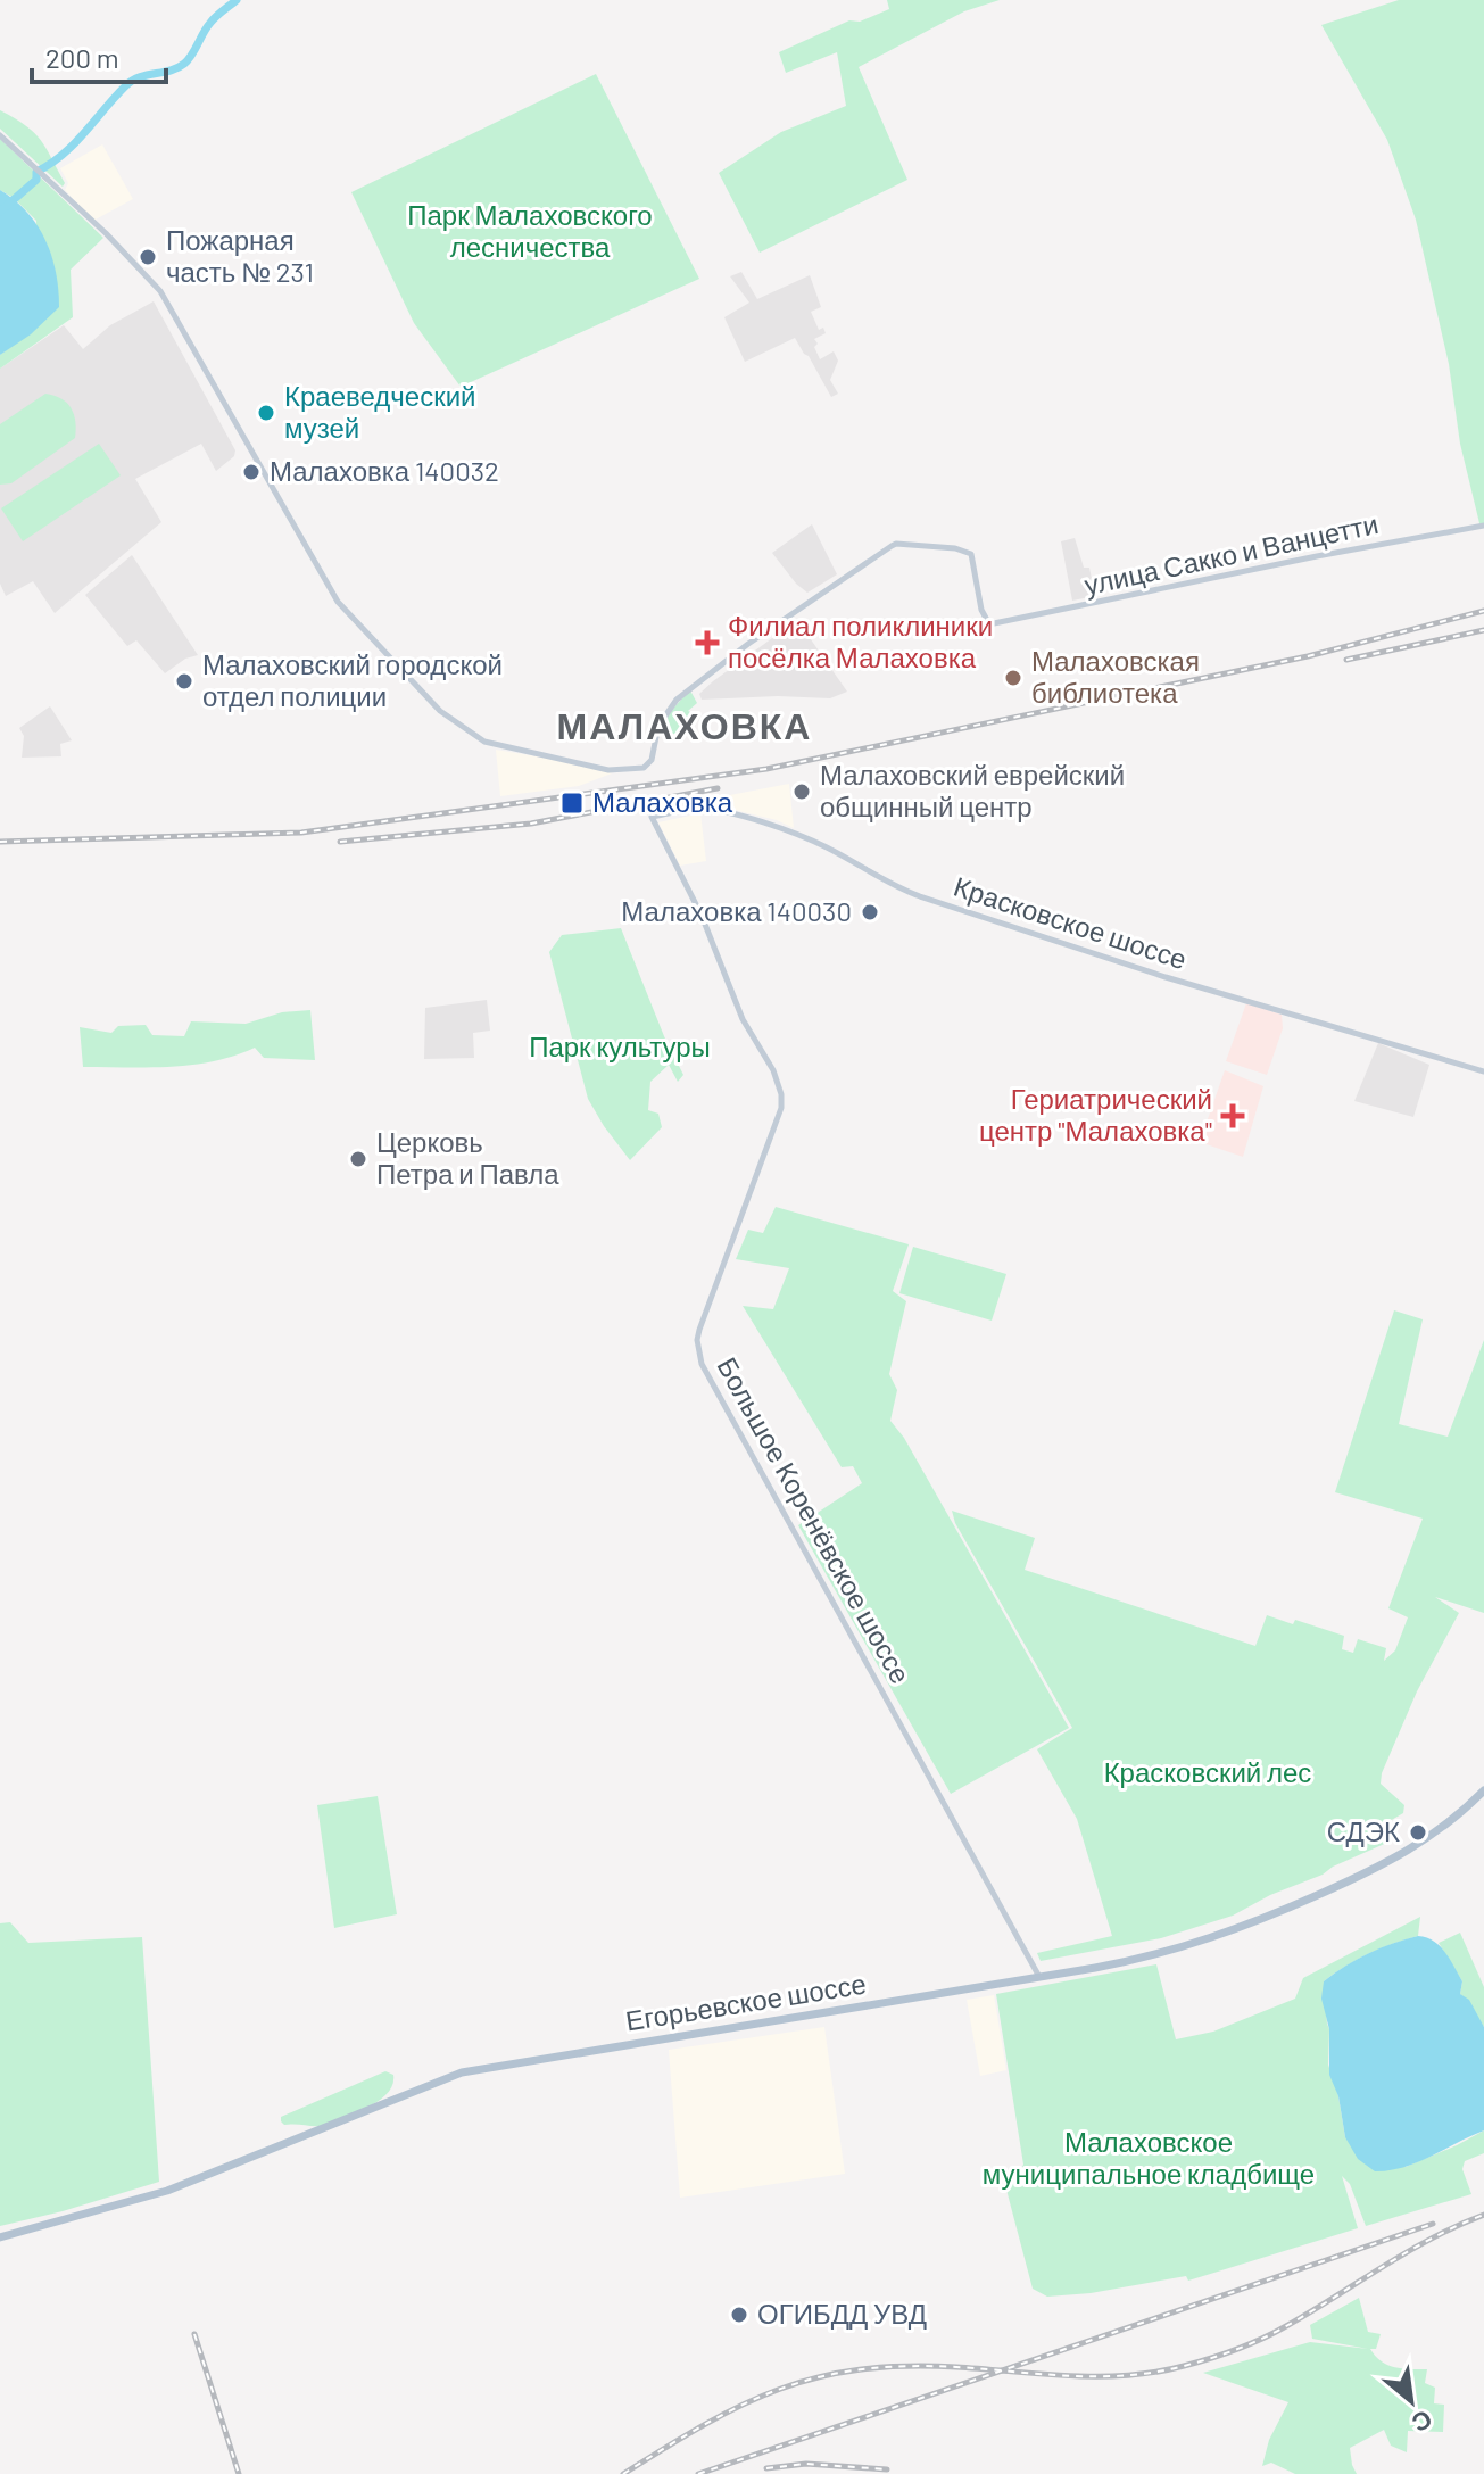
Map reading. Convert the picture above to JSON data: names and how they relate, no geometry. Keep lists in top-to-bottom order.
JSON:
{
  "streets": {
    "main road": [
      "улица Сакко и Ванцетти",
      "Красковское шоссе",
      "Большое Коренёвское шоссе",
      "Егорьевское шоссе"
    ]
  },
  "crossings": [
    ["Красковское шоссе", "Большое Коренёвское шоссе"],
    ["Большое Коренёвское шоссе", "Егорьевское шоссе"]
  ],
  "districts": ["МАЛАХОВКА"],
  "parks": [
    "Парк Малаховского лесничества",
    "Парк культуры",
    "Красковский лес",
    "Малаховское муниципальное кладбище"
  ],
  "places": {
    "other": [
      "Пожарная часть № 231",
      "Краеведческий музей",
      "Малаховка 140032",
      "Малаховская библиотека",
      "Малаховский городской отдел полиции",
      "Малаховский еврейский общинный центр",
      "Малаховка 140030",
      "Церковь Петра и Павла",
      "СДЭК",
      "ОГИБДД УВД"
    ],
    "health": ["Филиал поликлиники посёлка Малаховка", "Гериатрический центр \"Малаховка\""],
    "transit": ["Малаховка"]
  },
  "scale_bar": "200 m",
  "north": "bottom right"
}
